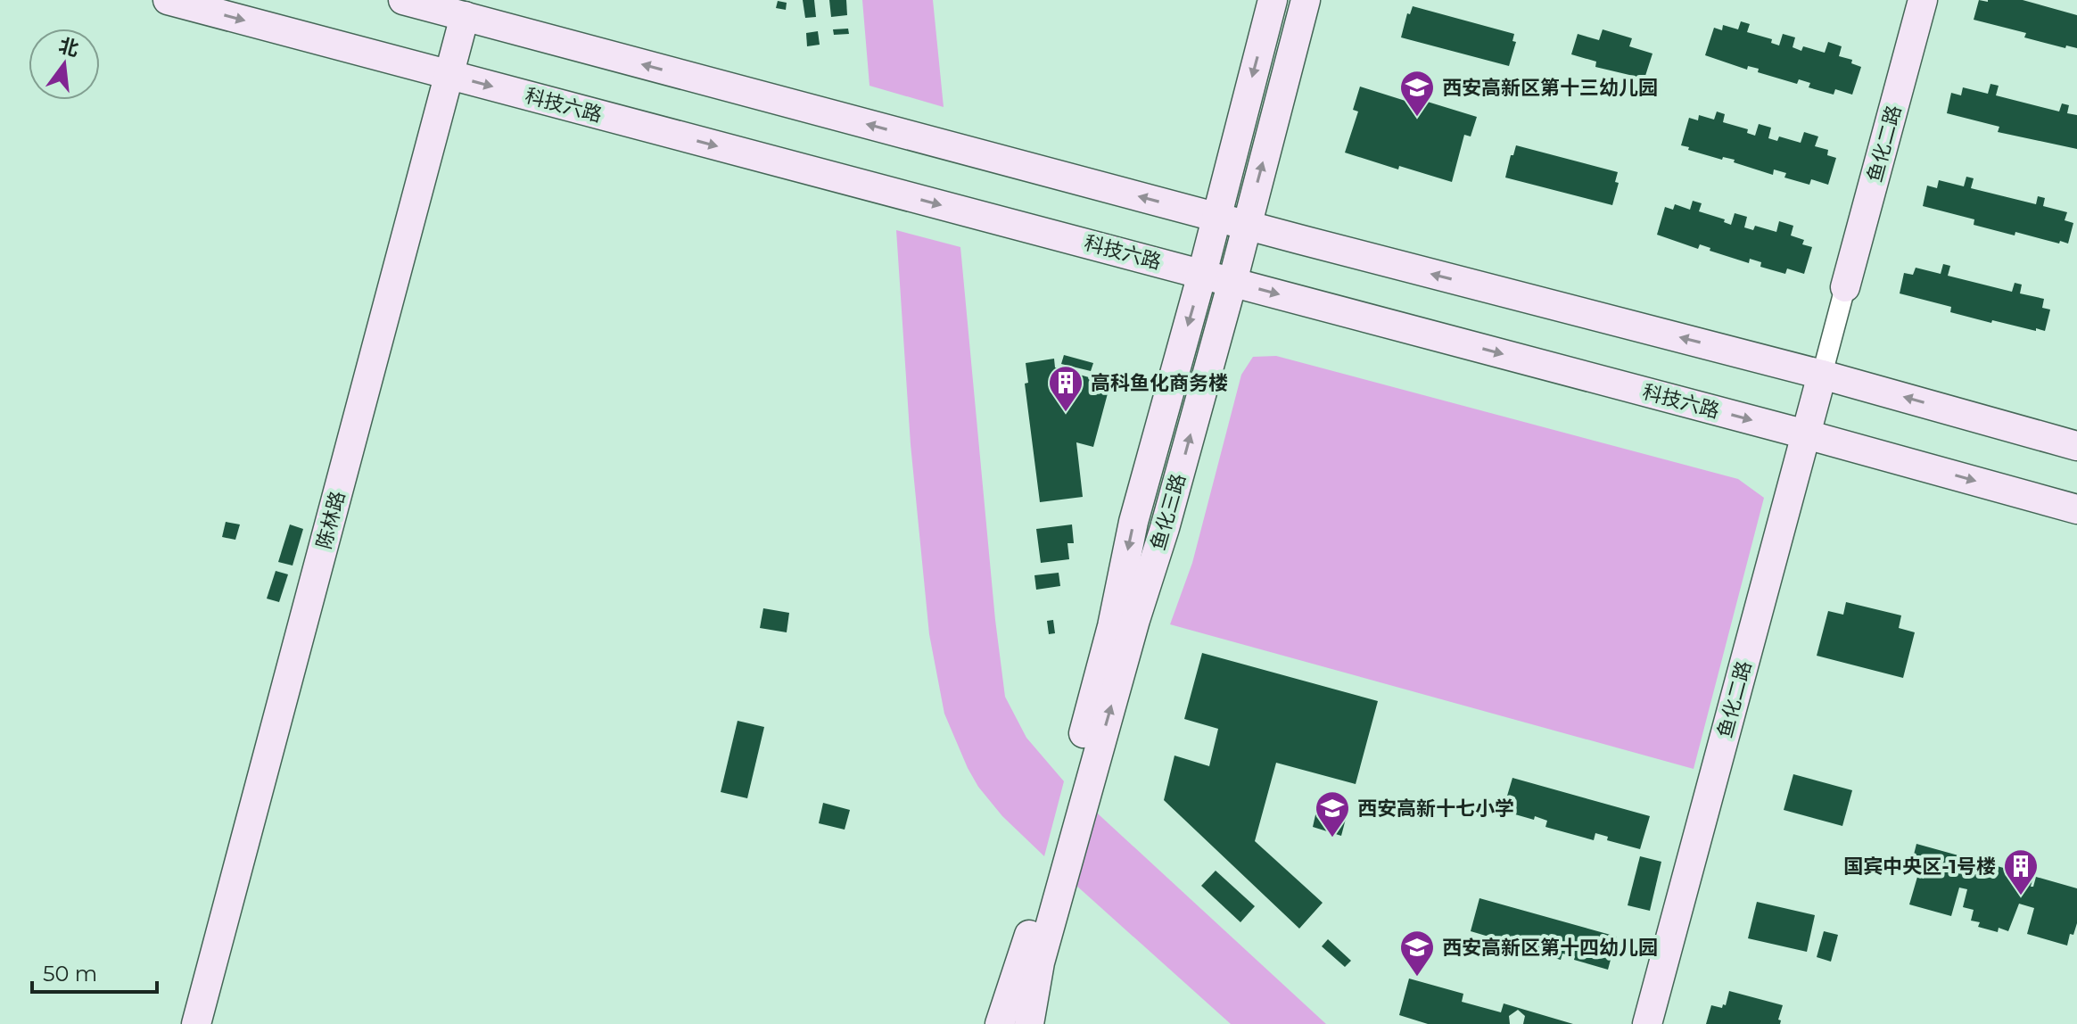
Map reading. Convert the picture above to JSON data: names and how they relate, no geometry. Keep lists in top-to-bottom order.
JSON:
{
  "streets": {
    "street": [
      "科技六路",
      "鱼化二路",
      "鱼化三路",
      "陈林路"
    ]
  },
  "crossings": [
    ["科技六路", "鱼化二路"],
    ["科技六路", "鱼化三路"],
    ["科技六路", "陈林路"]
  ],
  "places": {
    "school or university": ["西安高新区第十三幼儿园", "西安高新十七小学", "西安高新区第十四幼儿园"],
    "building": ["高科鱼化商务楼", "国宾中央区-1号楼"]
  },
  "scale_bar": "50 m",
  "north": "top"
}
